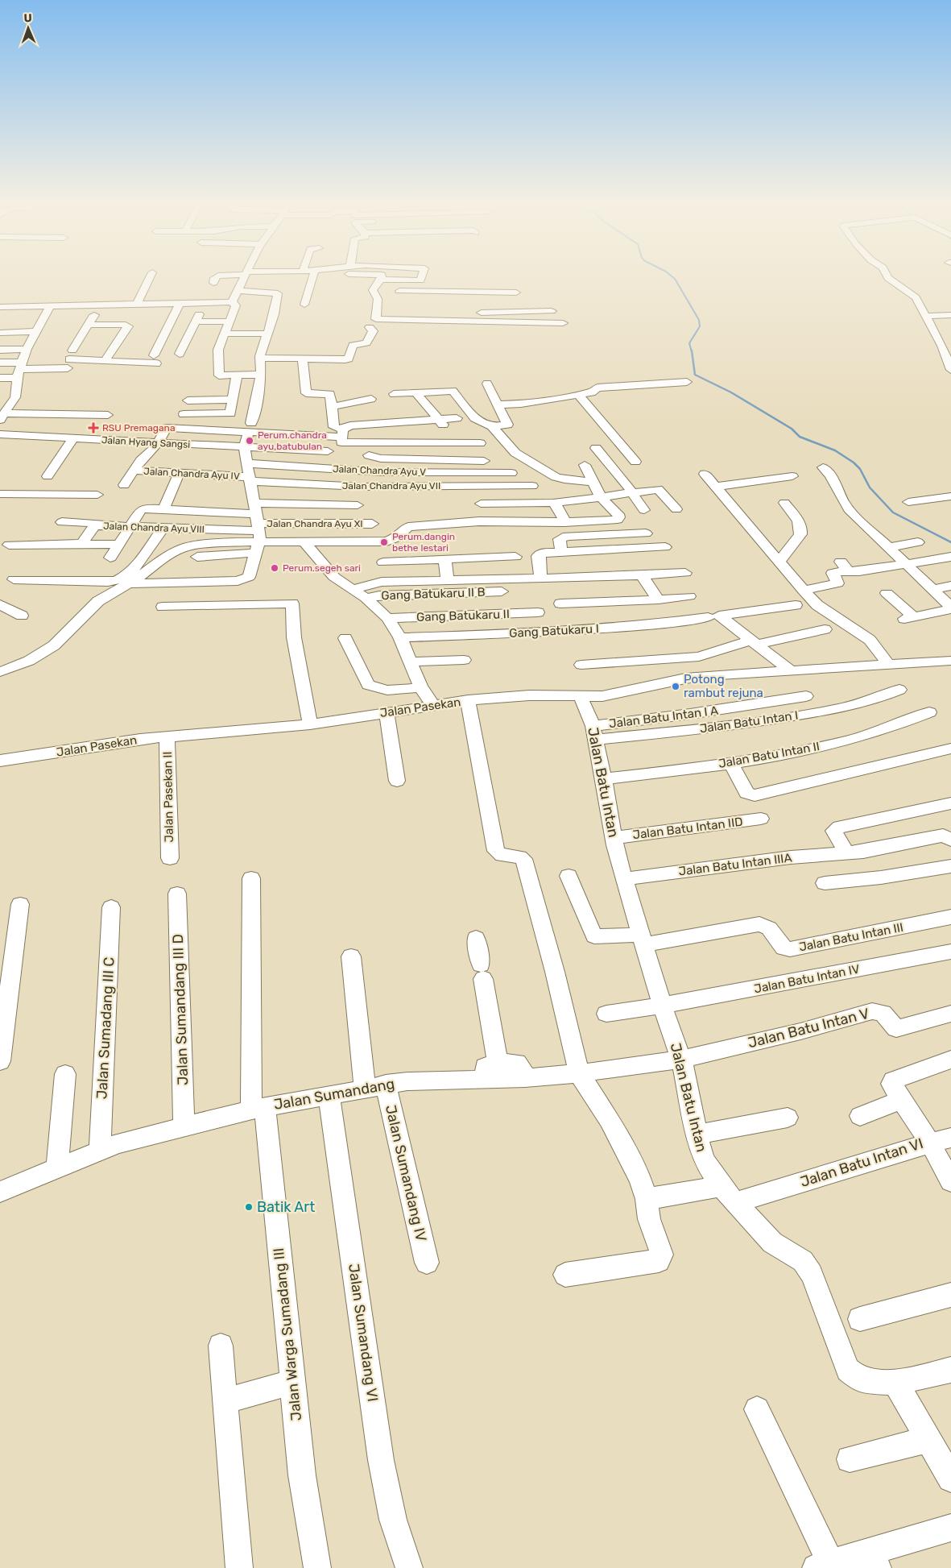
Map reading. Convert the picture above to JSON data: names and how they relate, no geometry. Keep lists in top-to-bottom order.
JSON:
{
  "streets": {
    "street": [
      "Jalan Hyang Sangsi",
      "Jalan Chandra Ayu V",
      "Jalan Chandra Ayu IV",
      "Jalan Chandra Ayu VII",
      "Jalan Chandra Ayu XI",
      "Jalan Chandra Ayu VIII",
      "Gang Batukaru II B",
      "Gang Batukaru II",
      "Gang Batukaru I",
      "Jalan Pasekan",
      "Jalan Batu Intan I A",
      "Jalan Batu Intan I",
      "Jalan Batu Intan II",
      "Jalan Batu Intan",
      "Jalan Pasekan II",
      "Jalan Batu Intan IID",
      "Jalan Batu Intan IIIA",
      "Jalan Batu Intan III",
      "Jalan Batu Intan IV",
      "Jalan Sumandang III D",
      "Jalan Sumadang III C",
      "Jalan Batu Intan V",
      "Jalan Sumandang",
      "Jalan Batu Intan VI",
      "Jalan Sumandang IV",
      "Jalan Sumandang VI",
      "Jalan Warga Sumadang III"
    ]
  },
  "crossings": [
    ["Jalan Chandra Ayu IV", "Jalan Chandra Ayu VII"],
    ["Jalan Chandra Ayu XI", "Jalan Chandra Ayu VIII"],
    ["Jalan Pasekan", "Jalan Batu Intan"],
    ["Jalan Pasekan", "Jalan Pasekan II"],
    ["Jalan Batu Intan I A", "Jalan Batu Intan I"],
    ["Jalan Batu Intan I A", "Jalan Batu Intan"],
    ["Jalan Batu Intan I", "Jalan Batu Intan"],
    ["Jalan Batu Intan II", "Jalan Batu Intan"],
    ["Jalan Batu Intan", "Jalan Batu Intan IID"],
    ["Jalan Batu Intan", "Jalan Batu Intan IIIA"],
    ["Jalan Batu Intan", "Jalan Batu Intan III"],
    ["Jalan Batu Intan", "Jalan Batu Intan IV"],
    ["Jalan Batu Intan", "Jalan Batu Intan V"],
    ["Jalan Batu Intan", "Jalan Sumandang"],
    ["Jalan Batu Intan", "Jalan Batu Intan VI"],
    ["Jalan Sumandang III D", "Jalan Sumandang"],
    ["Jalan Sumadang III C", "Jalan Sumandang"],
    ["Jalan Batu Intan V", "Jalan Sumandang"],
    ["Jalan Sumandang", "Jalan Sumandang IV"],
    ["Jalan Sumandang", "Jalan Sumandang VI"],
    ["Jalan Sumandang", "Jalan Warga Sumadang III"]
  ],
  "places": {
    "health": ["RSU Premagana"],
    "other": [
      "Perum.chandra ayu,batubulan",
      "Perum.dangin bethe lestari",
      "Perum.segeh sari",
      "Potong rambut rejuna",
      "Batik Art"
    ]
  },
  "north": "top"
}
